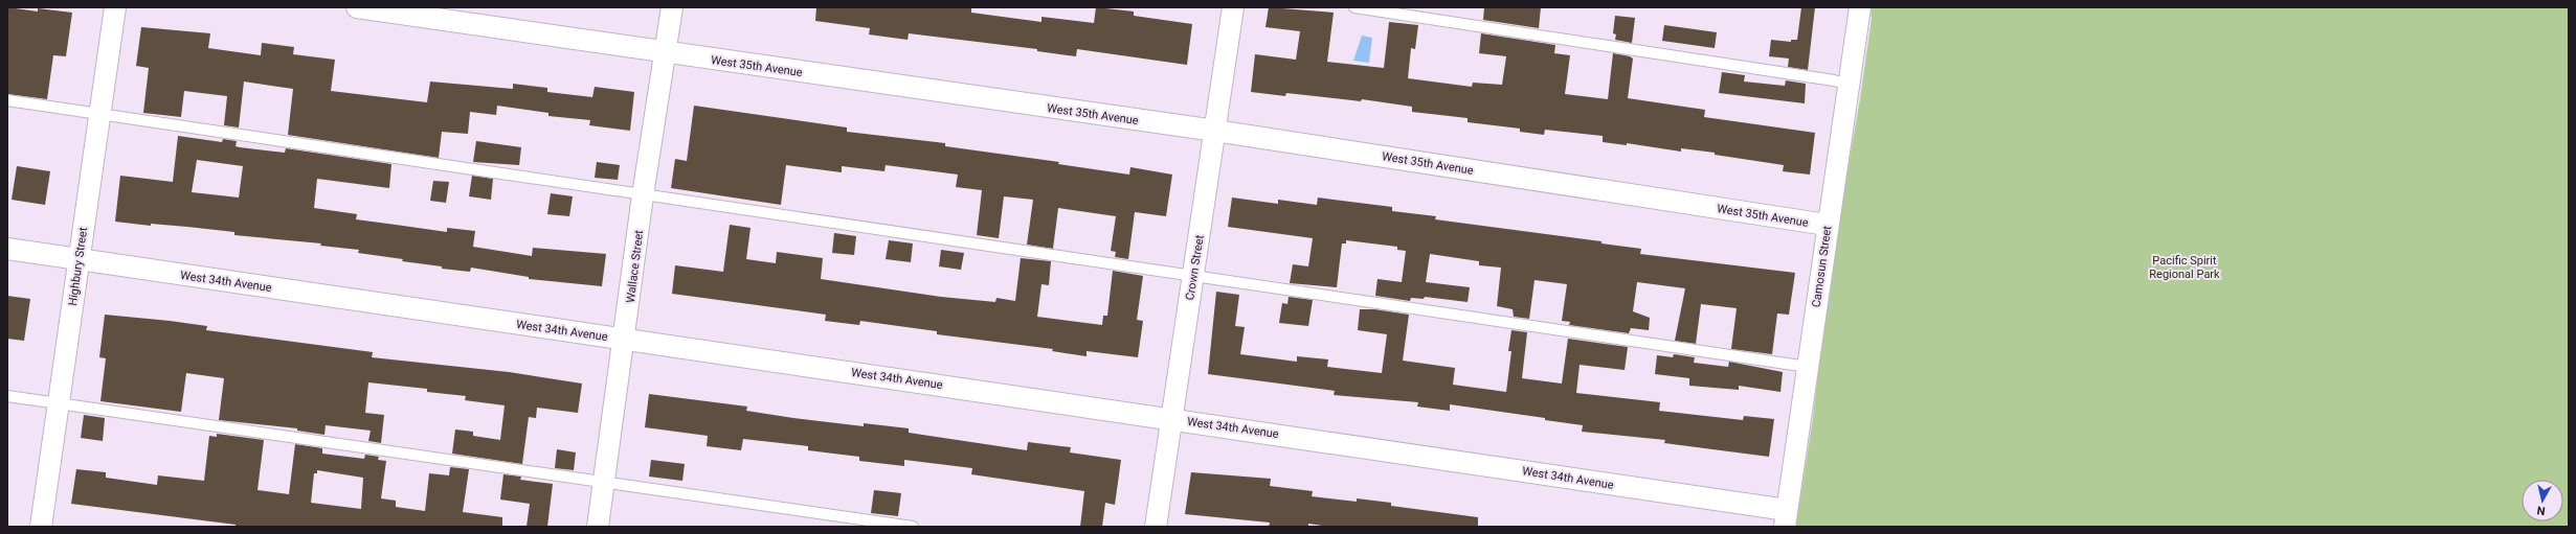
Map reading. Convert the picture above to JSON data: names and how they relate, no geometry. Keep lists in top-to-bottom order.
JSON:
{
  "streets": {
    "street": [
      "West 35th Avenue",
      "Highbury Street",
      "Wallace Street",
      "Camosun Street",
      "Crown Street",
      "West 34th Avenue"
    ]
  },
  "crossings": [
    ["West 35th Avenue", "Wallace Street"],
    ["West 35th Avenue", "Camosun Street"],
    ["West 35th Avenue", "Crown Street"],
    ["Highbury Street", "West 34th Avenue"],
    ["Wallace Street", "West 34th Avenue"],
    ["Camosun Street", "West 34th Avenue"],
    ["Crown Street", "West 34th Avenue"]
  ],
  "parks": ["Pacific Spirit Regional Park"],
  "north": "bottom"
}
